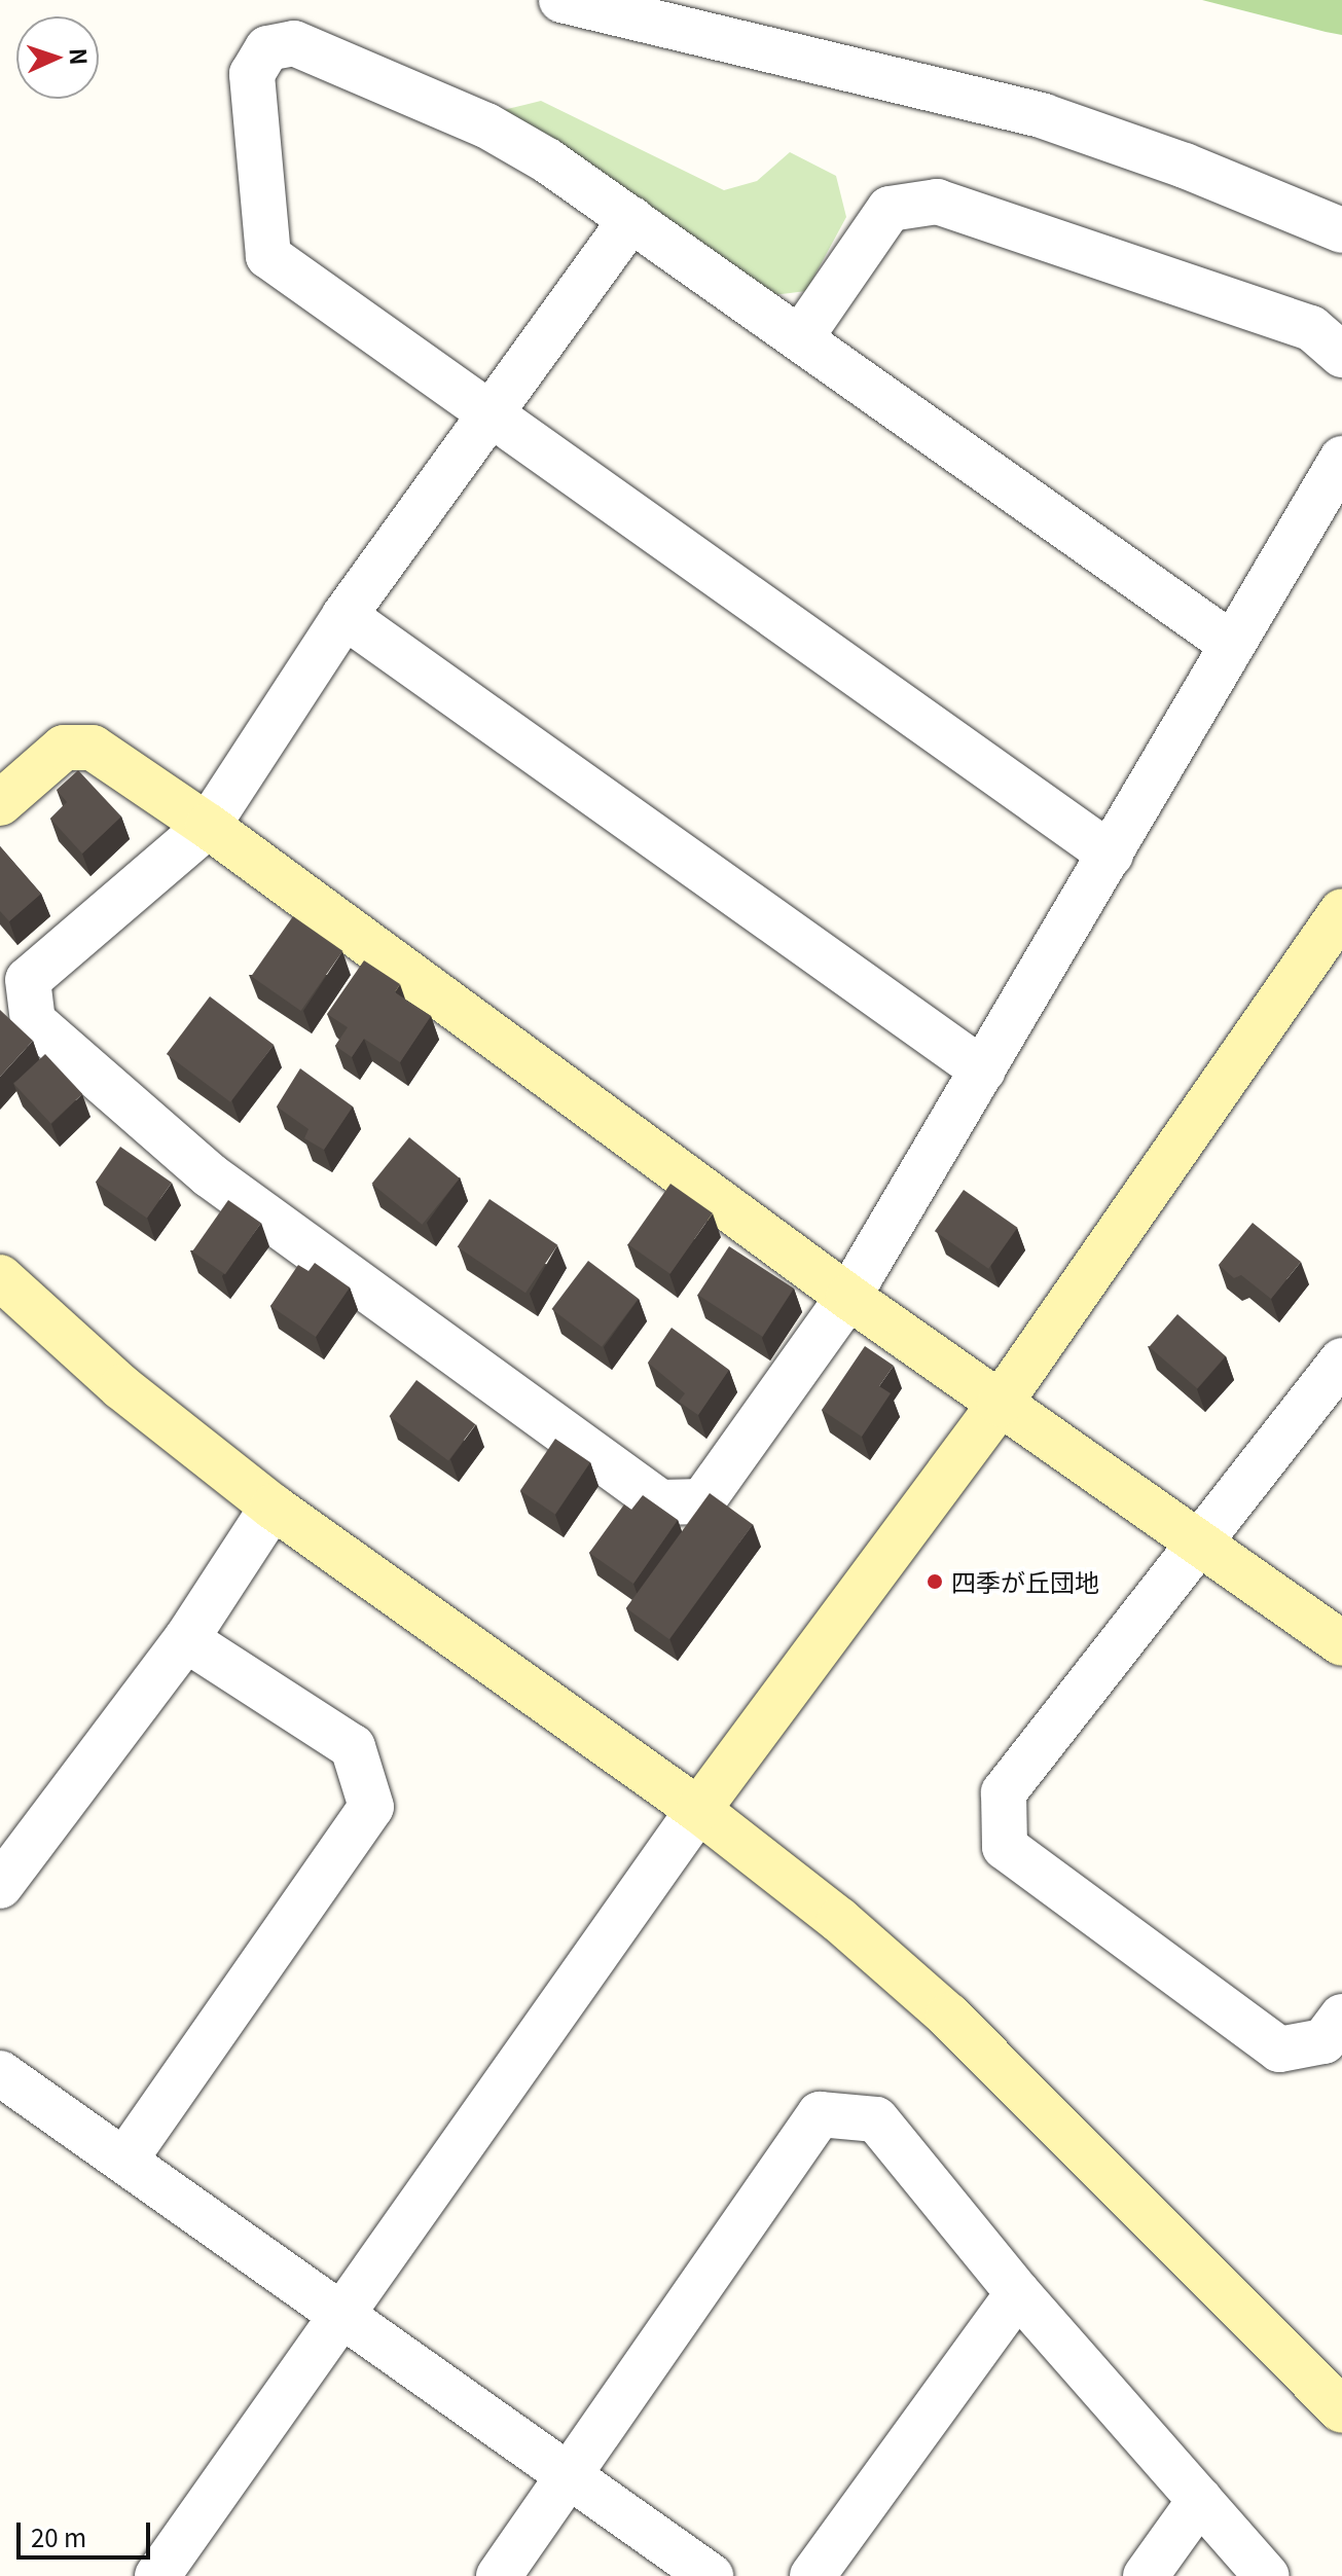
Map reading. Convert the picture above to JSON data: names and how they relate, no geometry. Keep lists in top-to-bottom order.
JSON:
{
  "places": ["四季が丘団地"],
  "scale_bar": "20 m",
  "north": "right"
}
